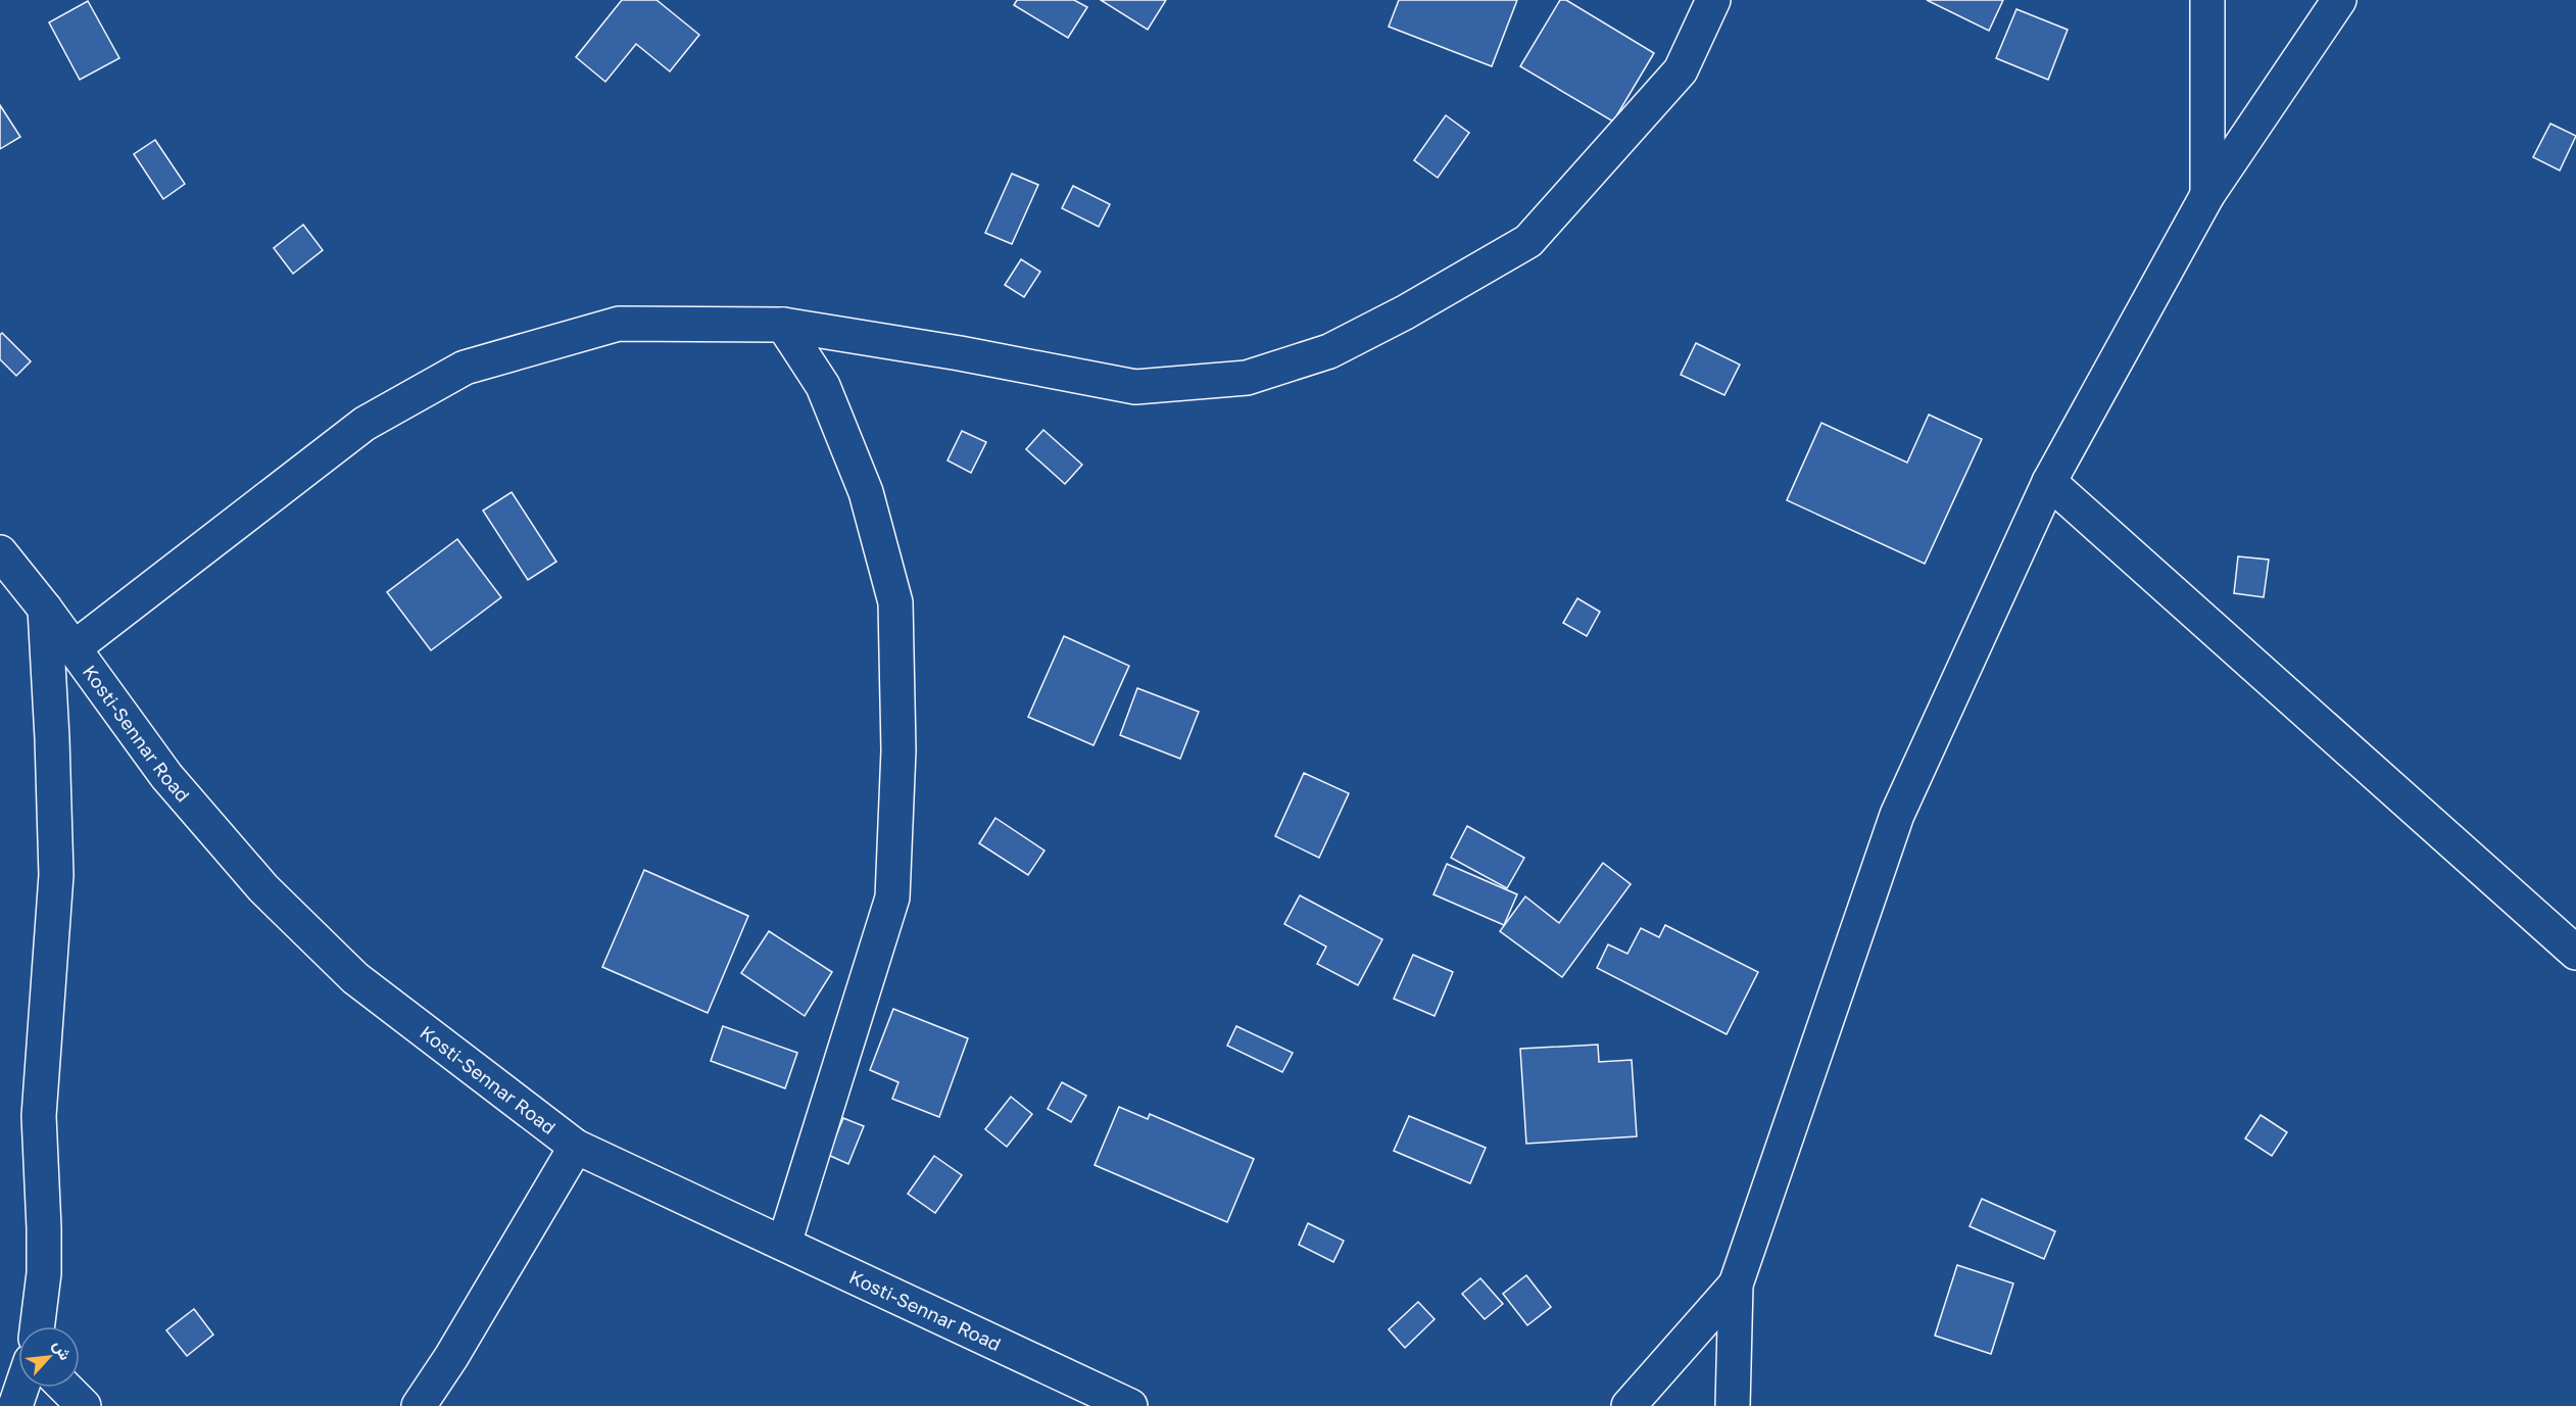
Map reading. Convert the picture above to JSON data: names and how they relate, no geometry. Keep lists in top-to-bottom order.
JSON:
{
  "streets": {
    "main road": ["Kosti-Sennar Road"]
  },
  "north": "top right"
}
